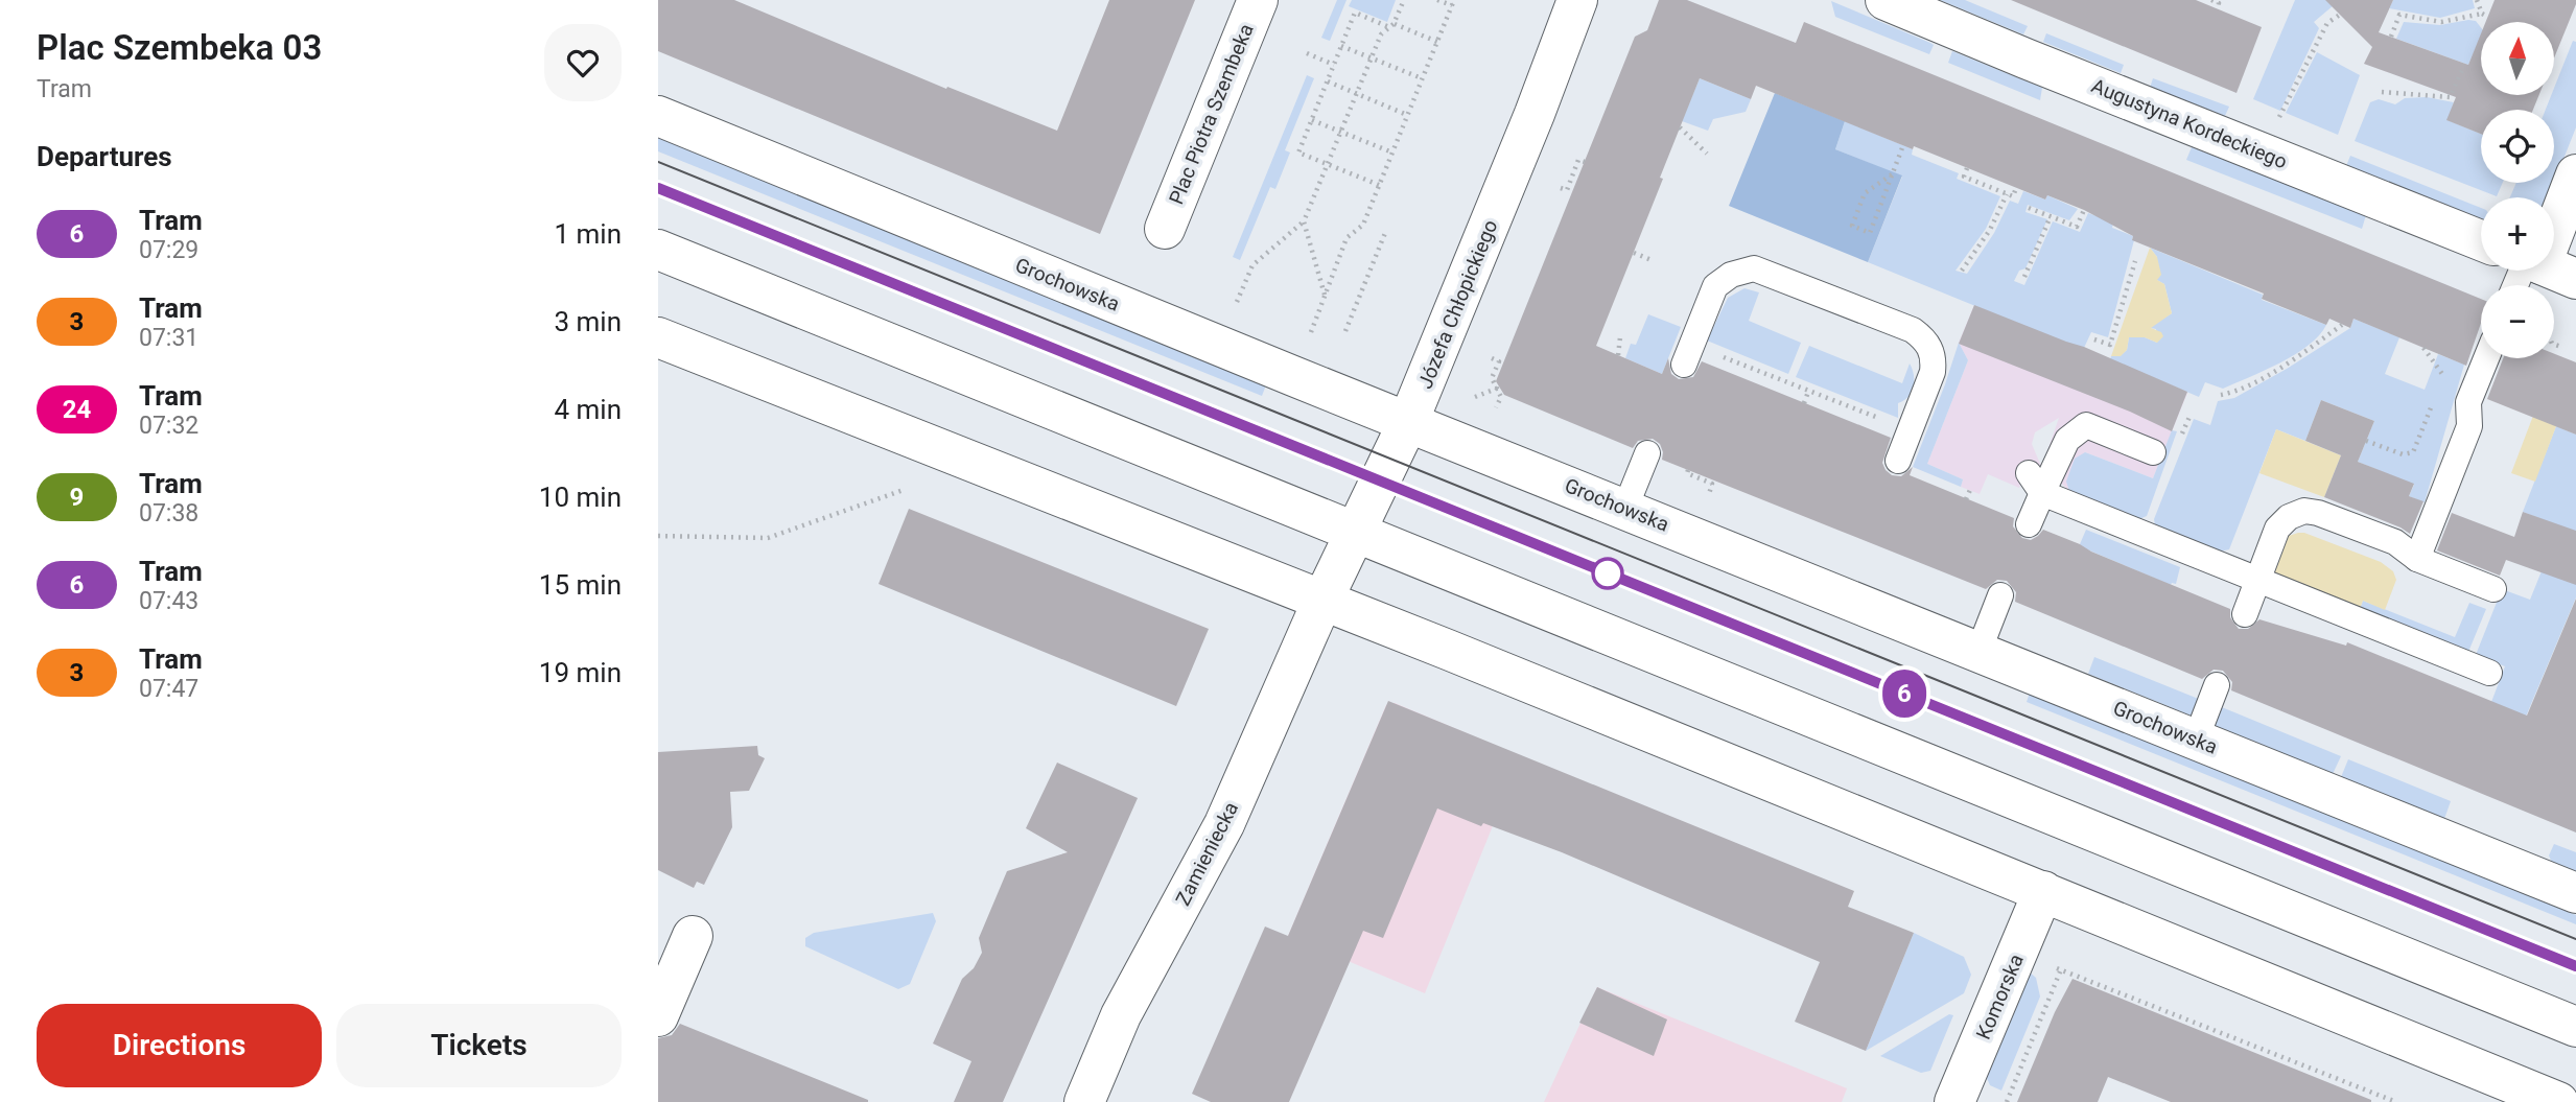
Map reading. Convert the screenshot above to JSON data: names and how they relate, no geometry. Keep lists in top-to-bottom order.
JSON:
{
  "streets": {
    "street": [
      "Plac Piotra Szembeka",
      "Augustyna Kordeckiego",
      "Grochowska",
      "Józefa Chłopickiego",
      "Zamieniecka",
      "Komorska"
    ]
  },
  "crossings": [
    ["Grochowska", "Józefa Chłopickiego"],
    ["Józefa Chłopickiego", "Zamieniecka"]
  ],
  "lines": ["tram line 6"],
  "north": "top",
  "page": {
    "heading": [
      ["Plac Szembeka 03", "Tram"],
      "Departures"
    ],
    "on_map": "6",
    "map_buttons": ["+", "−"],
    "list": [
      {
        "mark": "6",
        "name": "Tram",
        "note": "07:29",
        "value": "1 min"
      },
      {
        "mark": "3",
        "name": "Tram",
        "note": "07:31",
        "value": "3 min"
      },
      {
        "mark": "24",
        "name": "Tram",
        "note": "07:32",
        "value": "4 min"
      },
      {
        "mark": "9",
        "name": "Tram",
        "note": "07:38",
        "value": "10 min"
      },
      {
        "mark": "6",
        "name": "Tram",
        "note": "07:43",
        "value": "15 min"
      },
      {
        "mark": "3",
        "name": "Tram",
        "note": "07:47",
        "value": "19 min"
      }
    ],
    "buttons": ["Directions", "Tickets"]
  }
}
